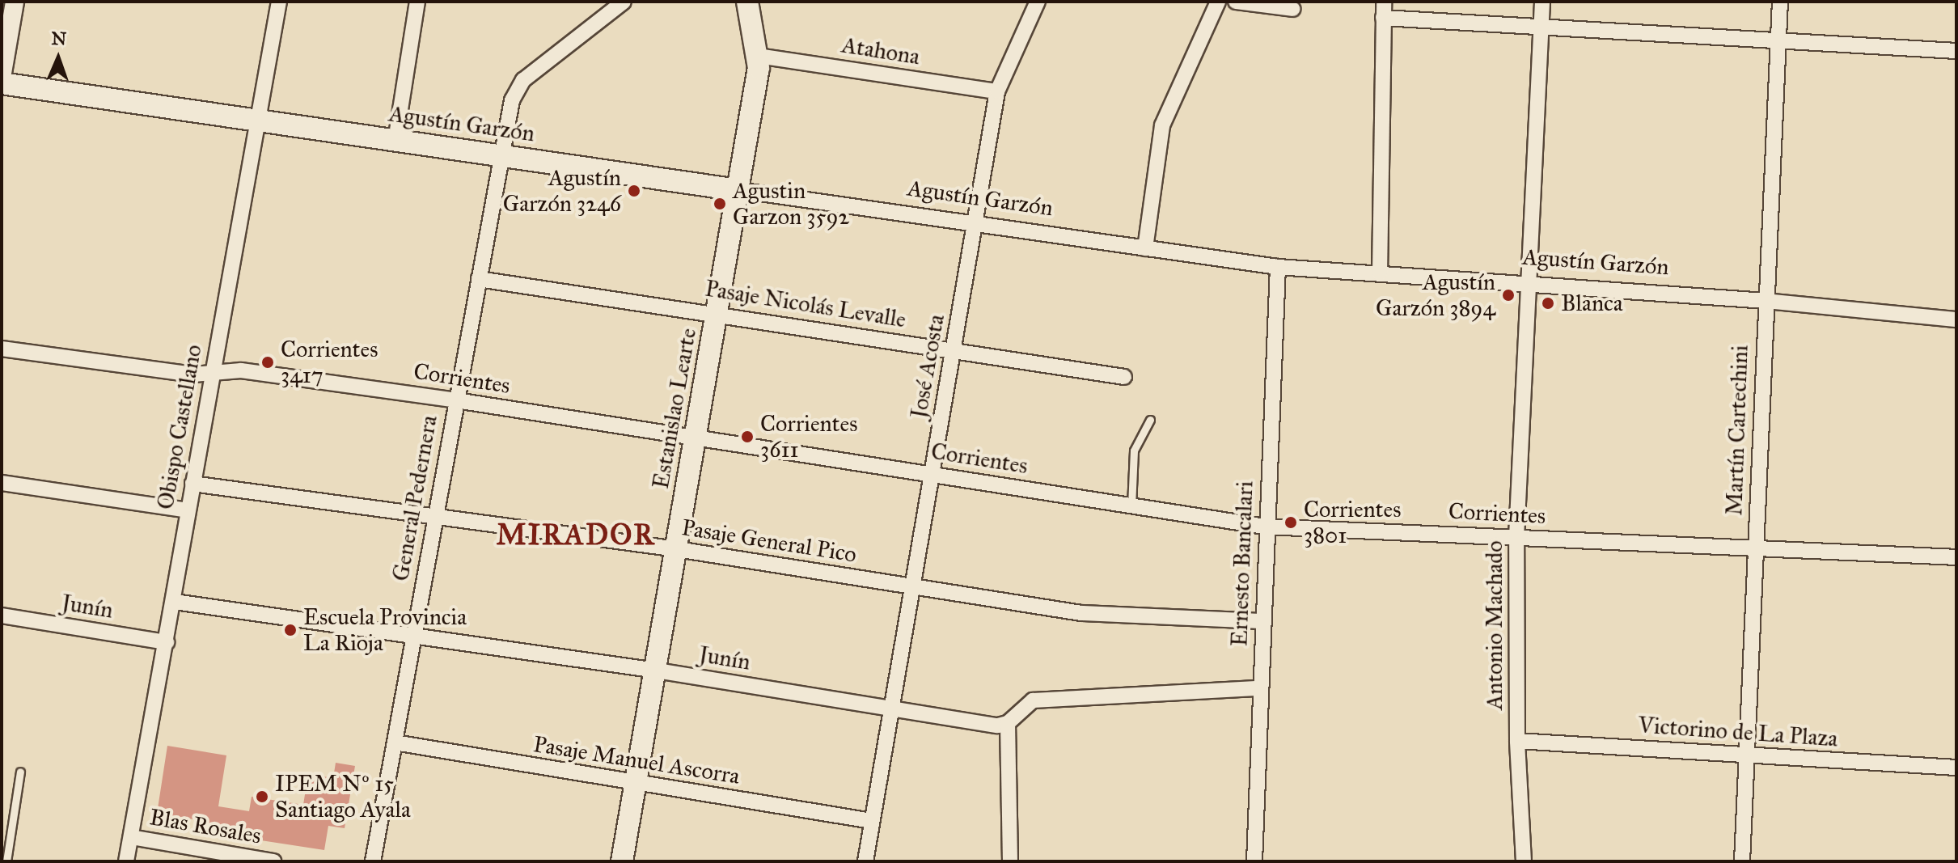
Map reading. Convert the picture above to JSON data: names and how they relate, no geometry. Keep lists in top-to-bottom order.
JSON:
{
  "streets": {
    "main road": ["Agustín Garzón", "Estanislao Learte"],
    "street": [
      "Atahona",
      "Pasaje Nicolás Levalle",
      "José Acosta",
      "Corrientes",
      "Obispo Castellano",
      "Martín Cartechini",
      "General Pedernera",
      "Pasaje General Pico",
      "Ernesto Bancalari",
      "Junín",
      "Antonio Machado",
      "Victorino de La Plaza",
      "Pasaje Manuel Ascorra",
      "Blas Rosales"
    ]
  },
  "crossings": [
    ["Atahona", "José Acosta"],
    ["Atahona", "Estanislao Learte"],
    ["Agustín Garzón", "José Acosta"],
    ["Agustín Garzón", "Estanislao Learte"],
    ["Agustín Garzón", "Obispo Castellano"],
    ["Agustín Garzón", "Martín Cartechini"],
    ["Agustín Garzón", "General Pedernera"],
    ["Agustín Garzón", "Ernesto Bancalari"],
    ["Agustín Garzón", "Antonio Machado"],
    ["Pasaje Nicolás Levalle", "José Acosta"],
    ["Pasaje Nicolás Levalle", "Estanislao Learte"],
    ["Pasaje Nicolás Levalle", "General Pedernera"],
    ["José Acosta", "Corrientes"],
    ["José Acosta", "Pasaje General Pico"],
    ["José Acosta", "Junín"],
    ["José Acosta", "Pasaje Manuel Ascorra"],
    ["Corrientes", "Estanislao Learte"],
    ["Corrientes", "Obispo Castellano"],
    ["Corrientes", "Martín Cartechini"],
    ["Corrientes", "General Pedernera"],
    ["Corrientes", "Ernesto Bancalari"],
    ["Corrientes", "Antonio Machado"],
    ["Estanislao Learte", "Pasaje General Pico"],
    ["Estanislao Learte", "Junín"],
    ["Estanislao Learte", "Pasaje Manuel Ascorra"],
    ["Obispo Castellano", "Pasaje General Pico"],
    ["Obispo Castellano", "Junín"],
    ["Obispo Castellano", "Blas Rosales"],
    ["Martín Cartechini", "Victorino de La Plaza"],
    ["General Pedernera", "Pasaje General Pico"],
    ["General Pedernera", "Junín"],
    ["General Pedernera", "Pasaje Manuel Ascorra"],
    ["Pasaje General Pico", "Ernesto Bancalari"],
    ["Antonio Machado", "Victorino de La Plaza"]
  ],
  "districts": ["MIRADOR"],
  "places": [
    "Agustín Garzón 3246",
    "Agustin Garzon 3592",
    "Agustín Garzón 3894",
    "Blanca",
    "Corrientes 3417",
    "Corrientes 3611",
    "Corrientes 3801",
    "Escuela Provincia La Rioja",
    "IPEM Nº 15 Santiago Ayala"
  ],
  "north": "top"
}
